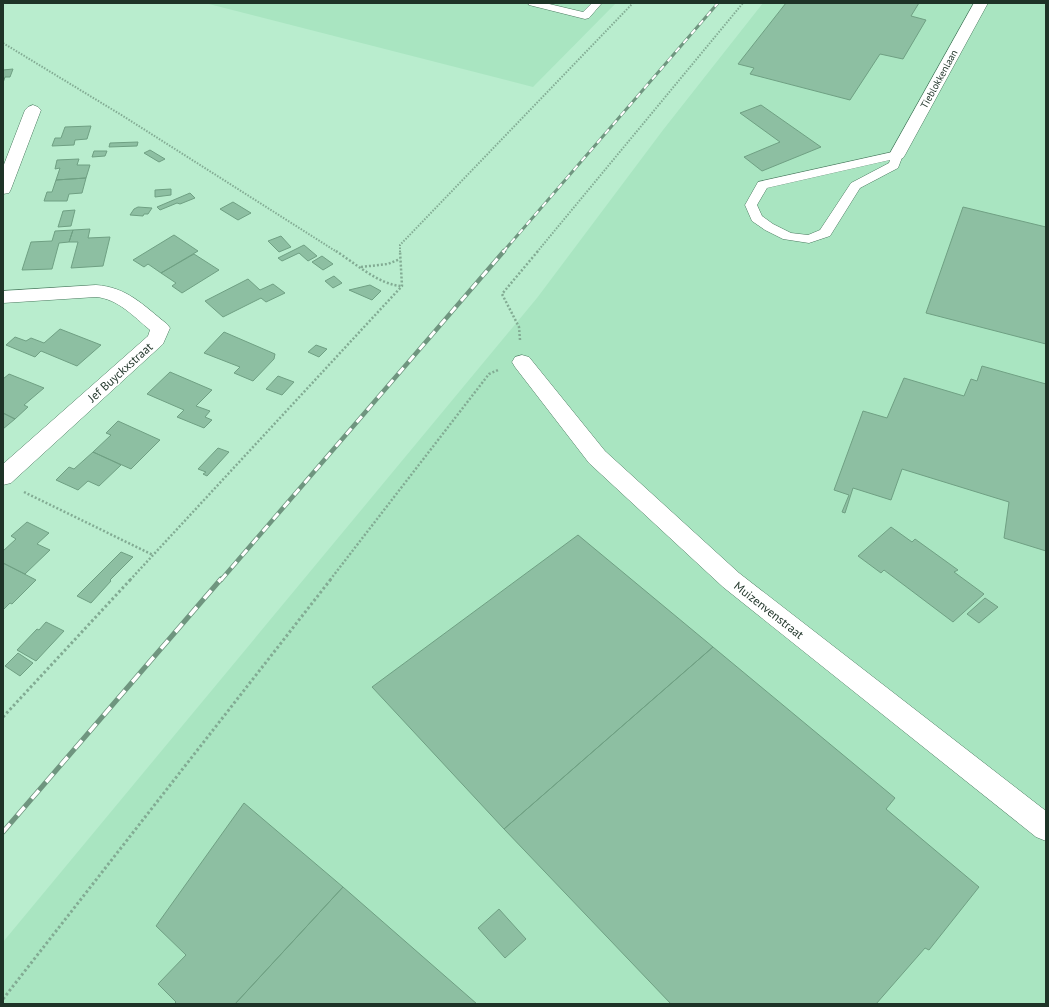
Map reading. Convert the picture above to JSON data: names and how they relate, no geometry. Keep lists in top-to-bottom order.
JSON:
{
  "streets": {
    "street": ["Tieblokkenlaan", "Jef Buyckxstraat", "Muizenvenstraat"]
  }
}
